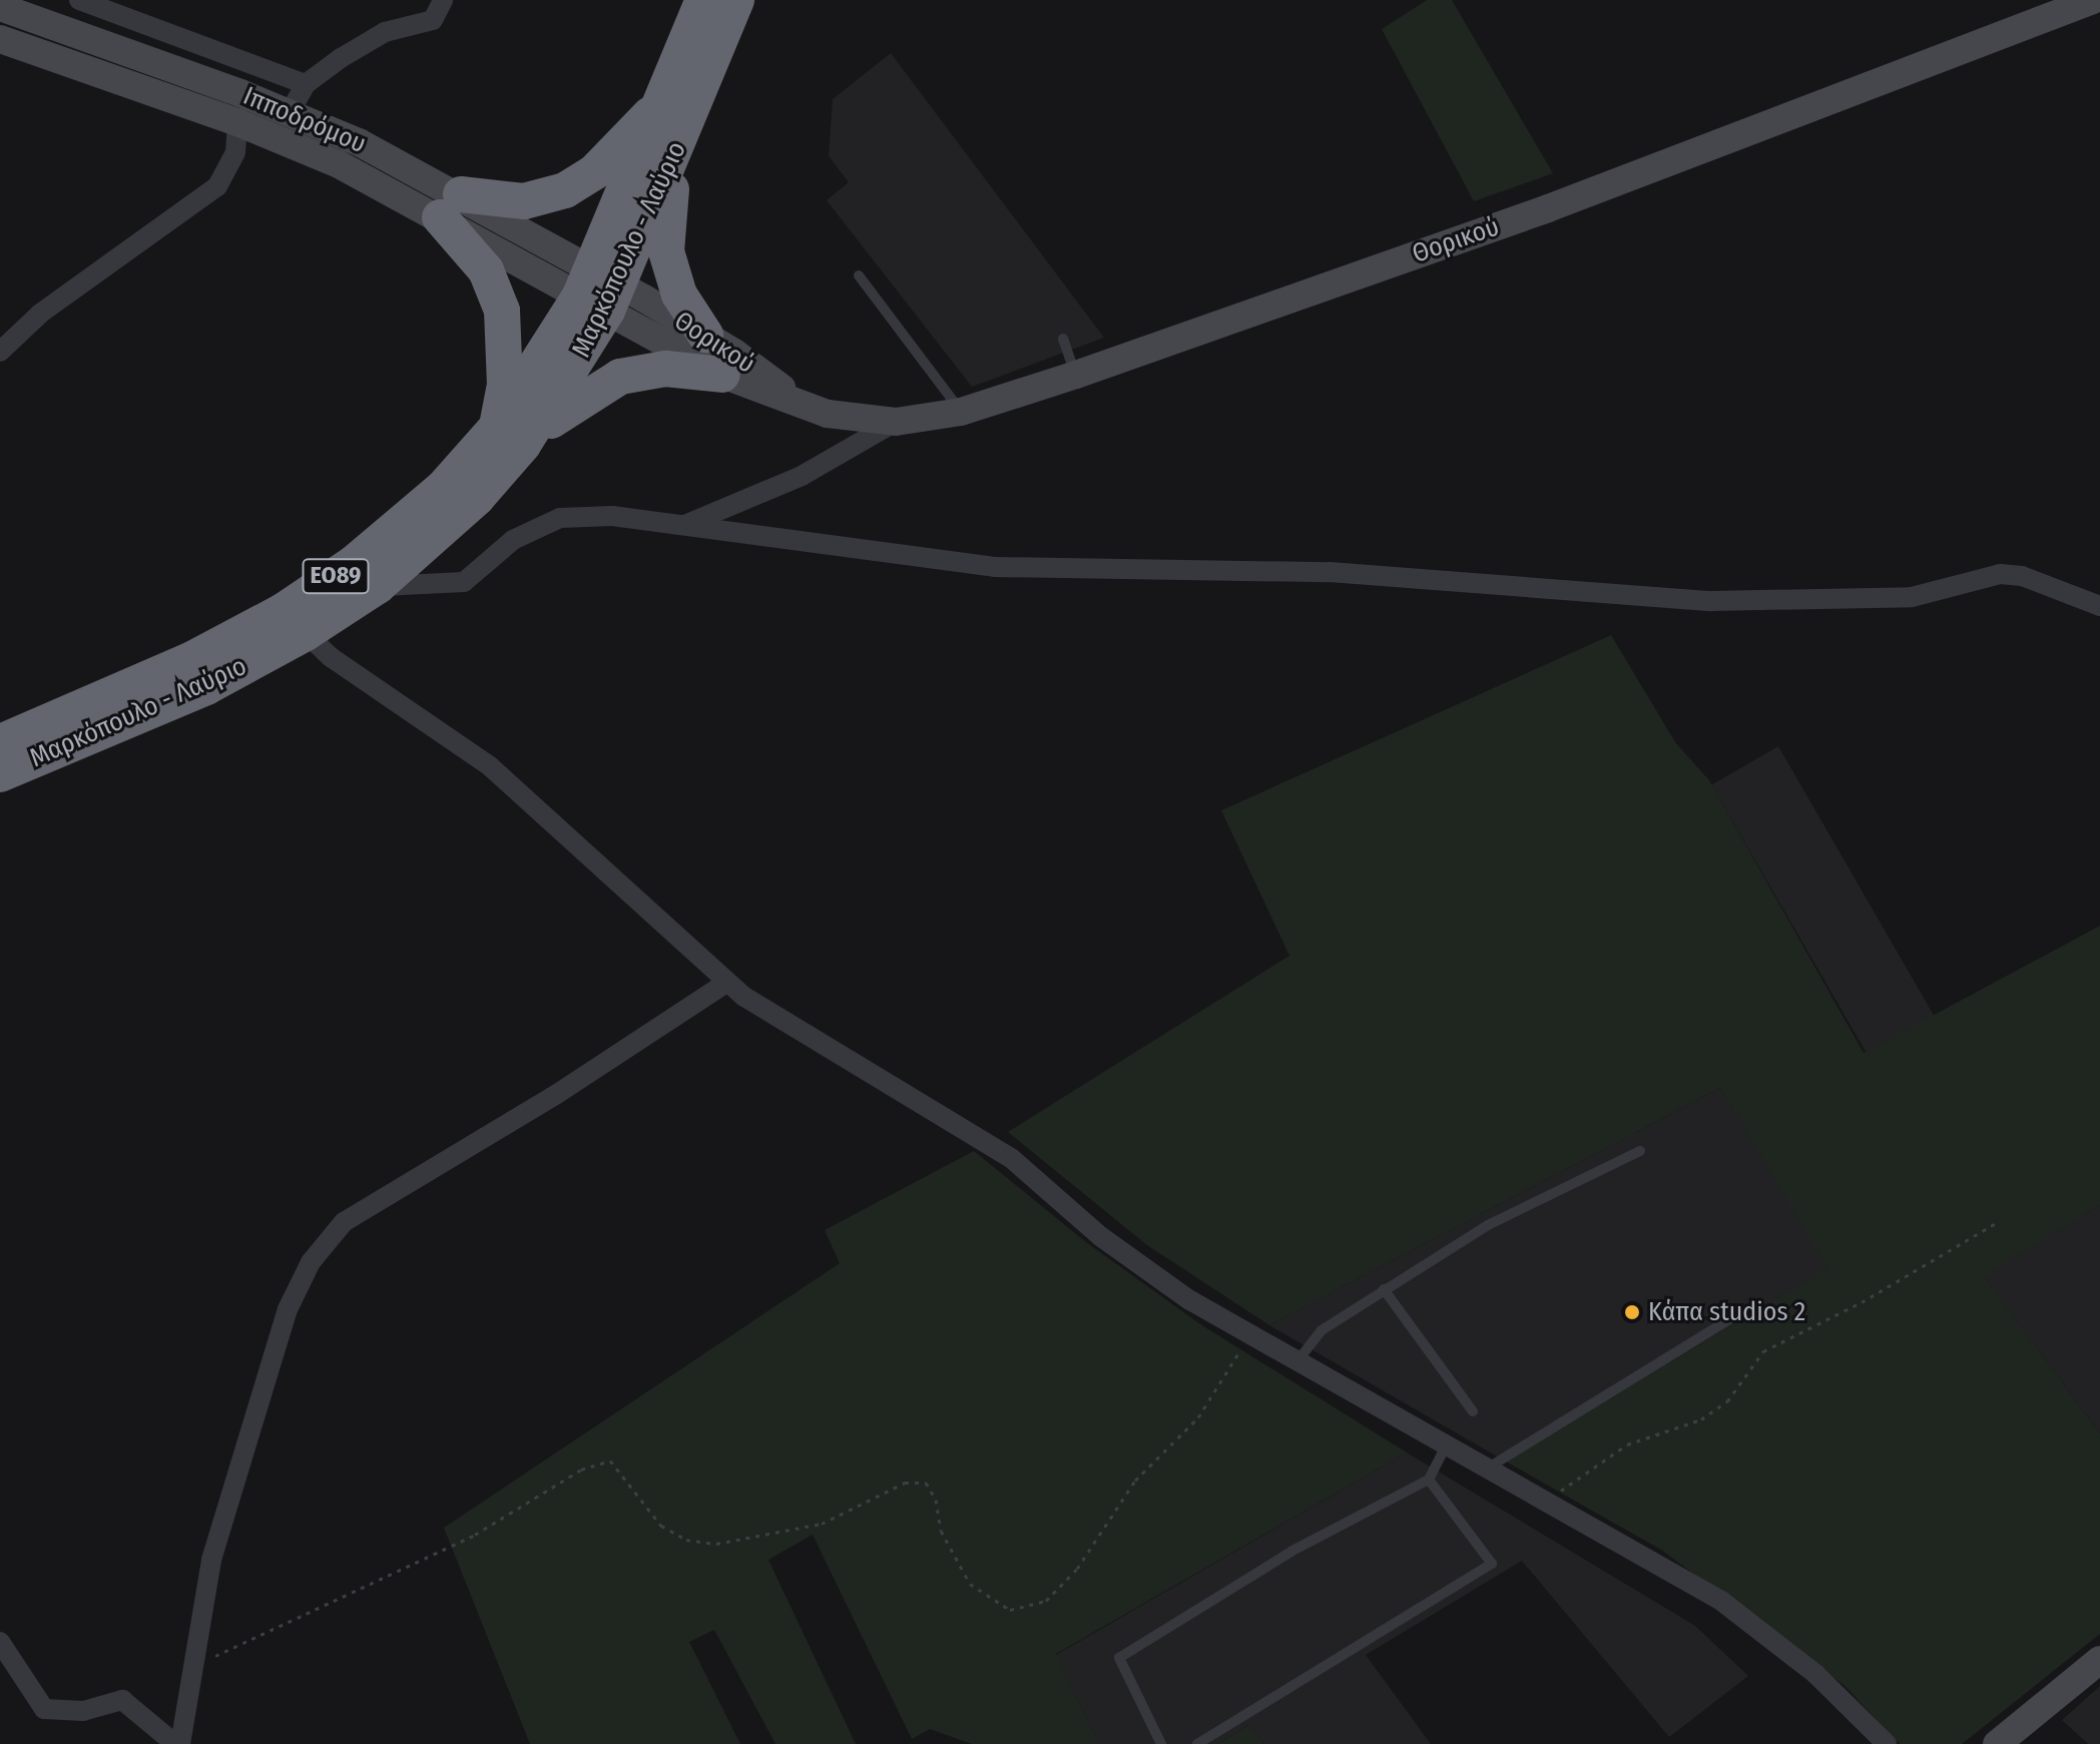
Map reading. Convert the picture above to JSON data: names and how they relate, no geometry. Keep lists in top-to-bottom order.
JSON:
{
  "streets": {
    "highway": ["Μαρκόπουλο - Λαύριο", "ΕΟ89"],
    "main road": ["Ιπποδρόμου", "Θορικού"]
  },
  "crossings": [
    ["Ιπποδρόμου", "Θορικού"],
    ["Ιπποδρόμου", "Μαρκόπουλο - Λαύριο"],
    ["Θορικού", "Μαρκόπουλο - Λαύριο"]
  ],
  "places": ["Κάπα studios 2"]
}
